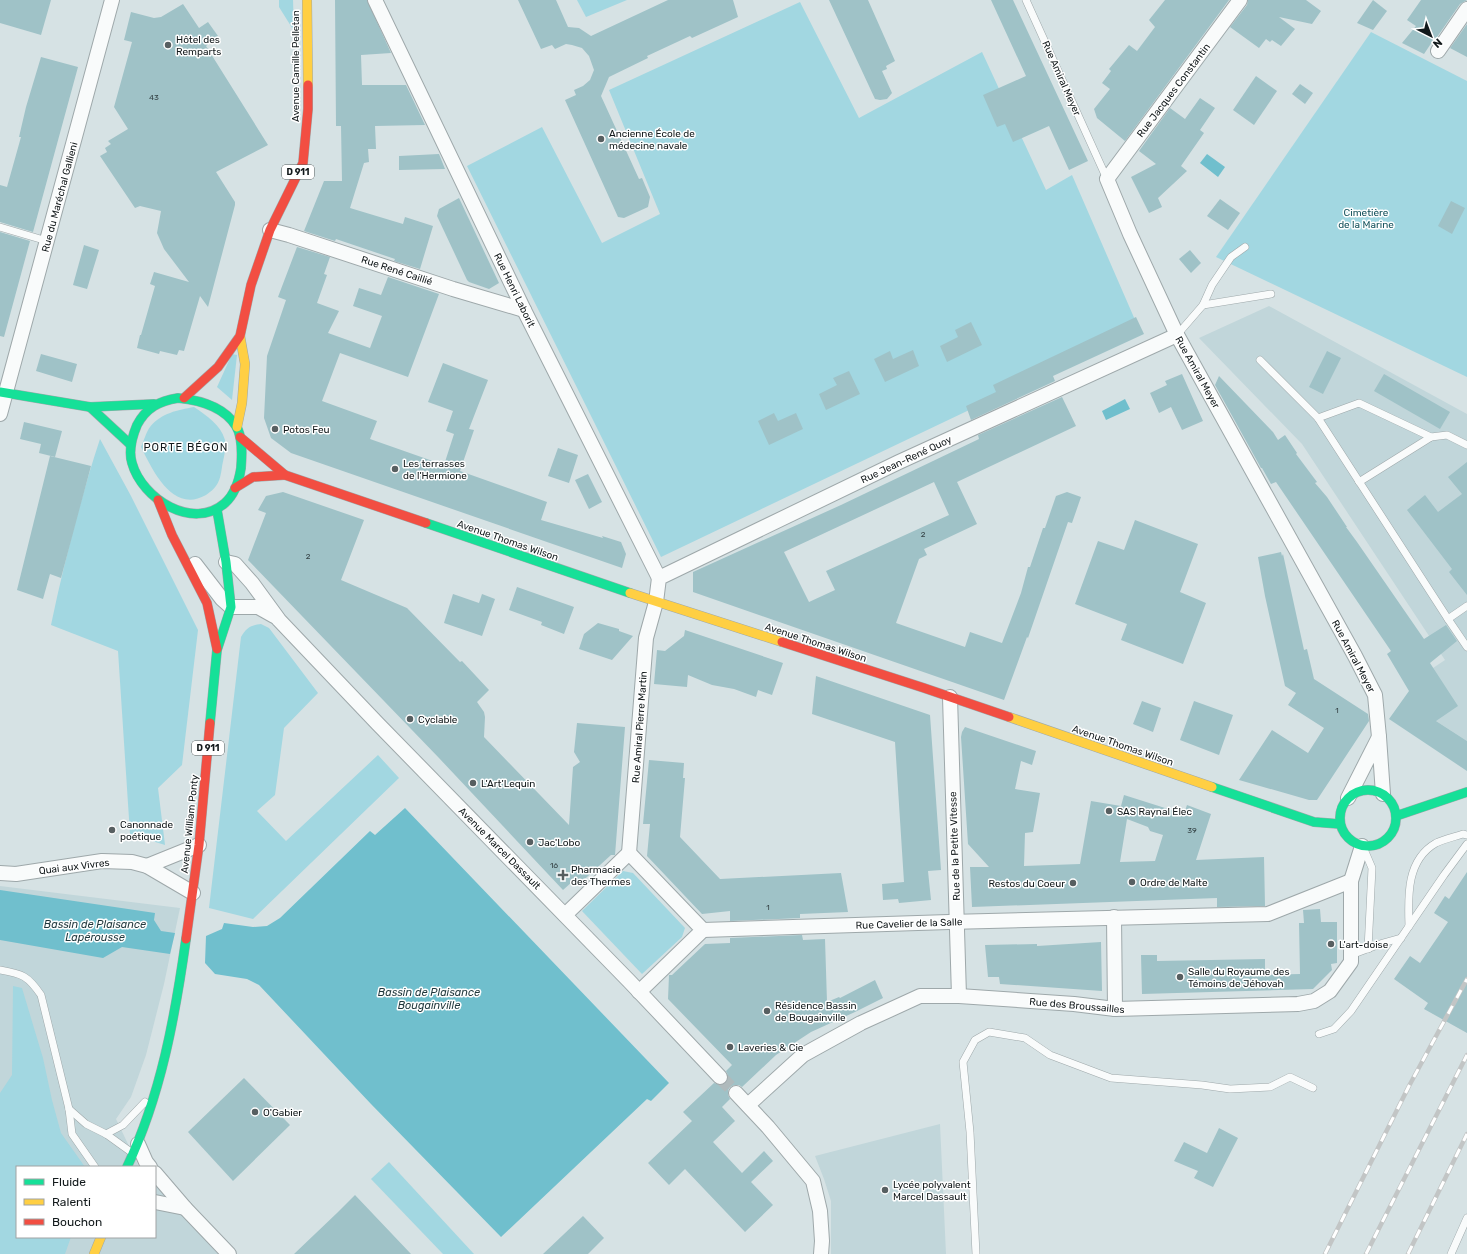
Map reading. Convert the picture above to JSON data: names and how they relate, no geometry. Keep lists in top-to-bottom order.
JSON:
{
  "streets": {
    "main road": [
      "Avenue Camille Pelletan",
      "D 911",
      "Avenue Thomas Wilson",
      "Avenue William Ponty"
    ],
    "street": [
      "Rue Amiral Meyer",
      "Rue Jacques Constantin",
      "Rue du Maréchal Gallieni",
      "Rue René Caillié",
      "Rue Henri Laborit",
      "Rue Jean-René Quoy",
      "Rue Amiral Pierre Martin",
      "Rue de la Petite Vitesse",
      "Avenue Marcel Dassault",
      "Quai aux Vivres",
      "Rue Cavelier de la Salle",
      "Rue des Broussailles"
    ]
  },
  "crossings": [
    ["Avenue Camille Pelletan", "Rue René Caillié"],
    ["Avenue Camille Pelletan", "Avenue Thomas Wilson"],
    ["Avenue Camille Pelletan", "Avenue William Ponty"],
    ["Rue Amiral Meyer", "Rue Jacques Constantin"],
    ["Rue Amiral Meyer", "Rue Jean-René Quoy"],
    ["Rue Amiral Meyer", "Avenue Thomas Wilson"],
    ["Rue Amiral Meyer", "Rue des Broussailles"],
    ["D 911", "Avenue William Ponty"],
    ["D 911", "Avenue Marcel Dassault"],
    ["D 911", "Quai aux Vivres"],
    ["Rue René Caillié", "Rue Henri Laborit"],
    ["Rue Henri Laborit", "Rue Jean-René Quoy"],
    ["Avenue Thomas Wilson", "Rue Amiral Pierre Martin"],
    ["Avenue Thomas Wilson", "Avenue William Ponty"],
    ["Avenue Thomas Wilson", "Rue de la Petite Vitesse"],
    ["Avenue Thomas Wilson", "Rue des Broussailles"],
    ["Avenue William Ponty", "Avenue Marcel Dassault"],
    ["Avenue William Ponty", "Quai aux Vivres"],
    ["Rue de la Petite Vitesse", "Rue Cavelier de la Salle"],
    ["Rue de la Petite Vitesse", "Rue des Broussailles"],
    ["Rue Cavelier de la Salle", "Rue des Broussailles"]
  ],
  "districts": ["PORTE BÉGON"],
  "water": ["Bassin de Plaisance Lapérousse", "Bassin de Plaisance Bougainville"],
  "parks": ["Cimetière de la Marine"],
  "places": {
    "other": [
      "Hôtel des Remparts",
      "Ancienne École de médecine navale",
      "Potos Feu",
      "Les terrasses de l'Hermione",
      "Cyclable",
      "L'Art'Lequin",
      "SAS Raynal Élec",
      "Canonnade poétique",
      "Jac'Lobo",
      "Ordre de Malte",
      "Restos du Coeur",
      "L'art-doise",
      "Salle du Royaume des Témoins de Jéhovah",
      "Résidence Bassin de Bougainville",
      "Laveries & Cie",
      "O'Gabier",
      "Lycée polyvalent Marcel Dassault"
    ],
    "health": ["Pharmacie des Thermes"]
  },
  "house_numbers": [
    "43",
    "2",
    "2",
    "1",
    "39",
    "16",
    "1"
  ],
  "legend": ["Fluide", "Ralenti", "Bouchon"],
  "north": "bottom right"
}
